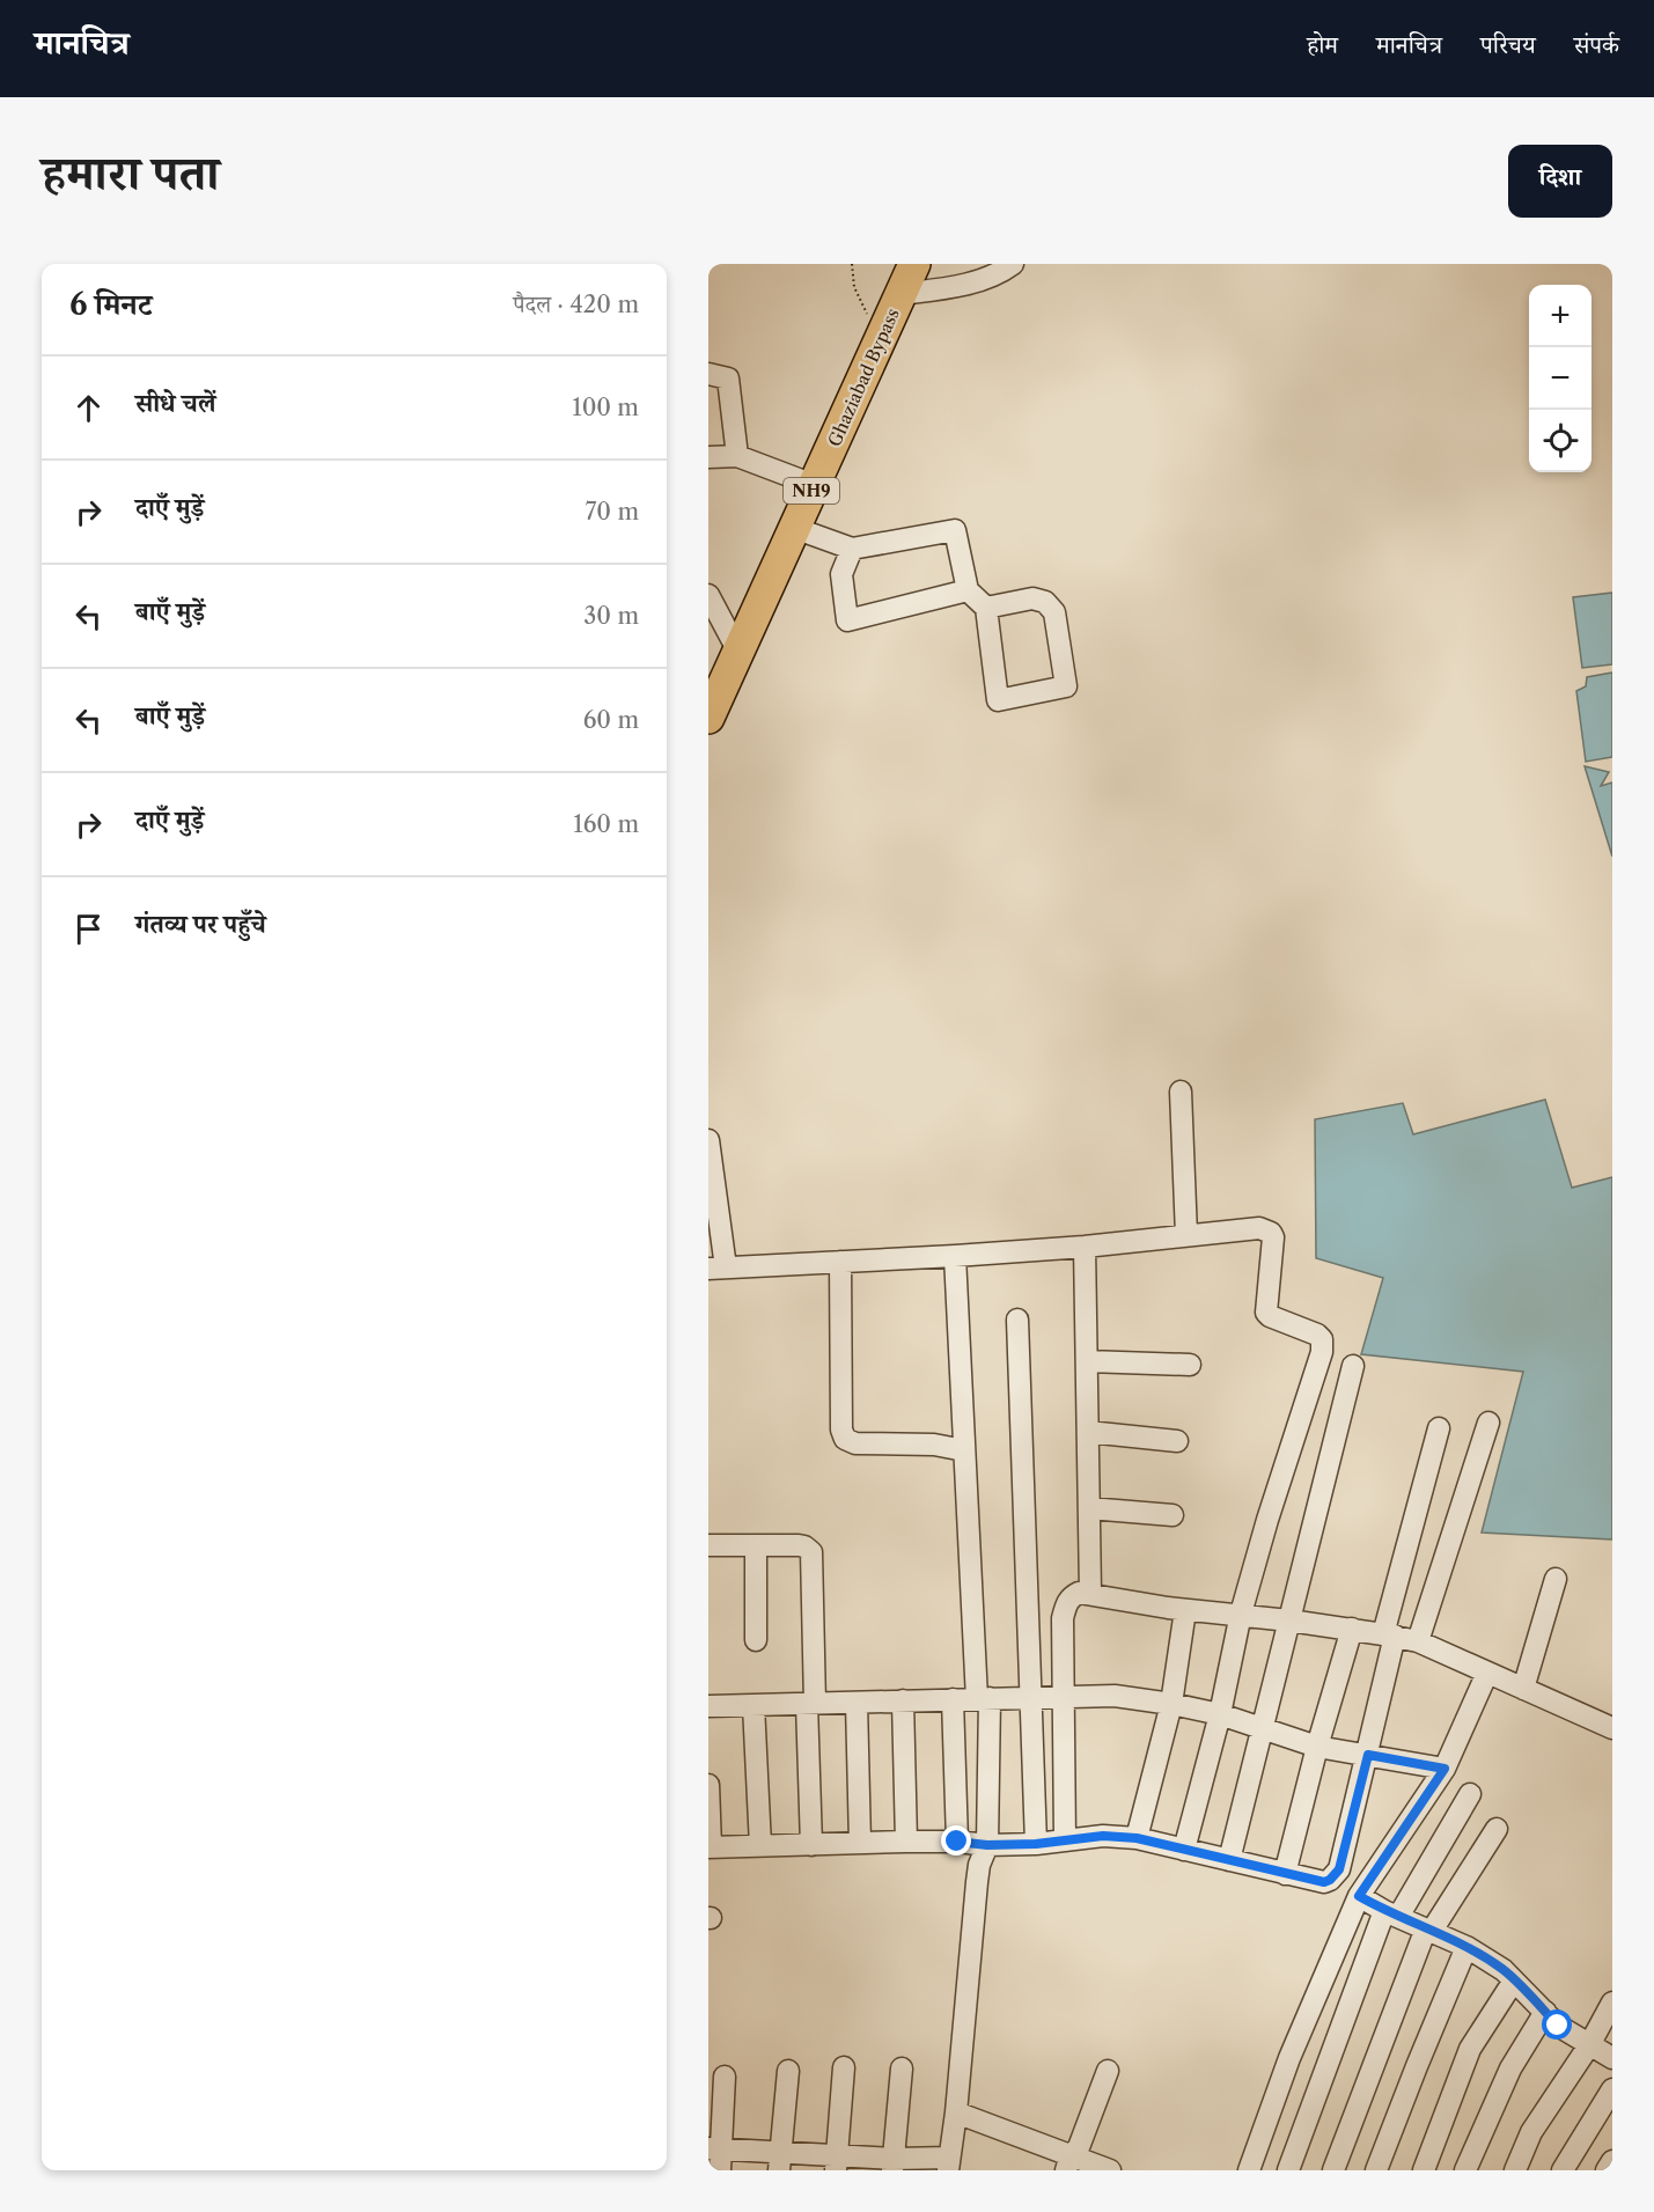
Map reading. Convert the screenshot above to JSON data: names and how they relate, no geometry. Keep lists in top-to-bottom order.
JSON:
{
  "streets": {
    "highway": ["Ghaziabad Bypass", "NH9"]
  },
  "page": {
    "header": "मानचित्र",
    "nav": [
      "होम",
      "मानचित्र",
      "परिचय",
      "संपर्क"
    ],
    "title": "हमारा पता",
    "buttons": "दिशा",
    "heading": ["6 मिनट", "पैदल · 420 m"],
    "map_buttons": ["+", "−"],
    "list": [
      ["सीधे चलें", "100 m"],
      ["दाएँ मुड़ें", "70 m"],
      ["बाएँ मुड़ें", "30 m"],
      ["बाएँ मुड़ें", "60 m"],
      ["दाएँ मुड़ें", "160 m"],
      "गंतव्य पर पहुँचे"
    ]
  }
}
